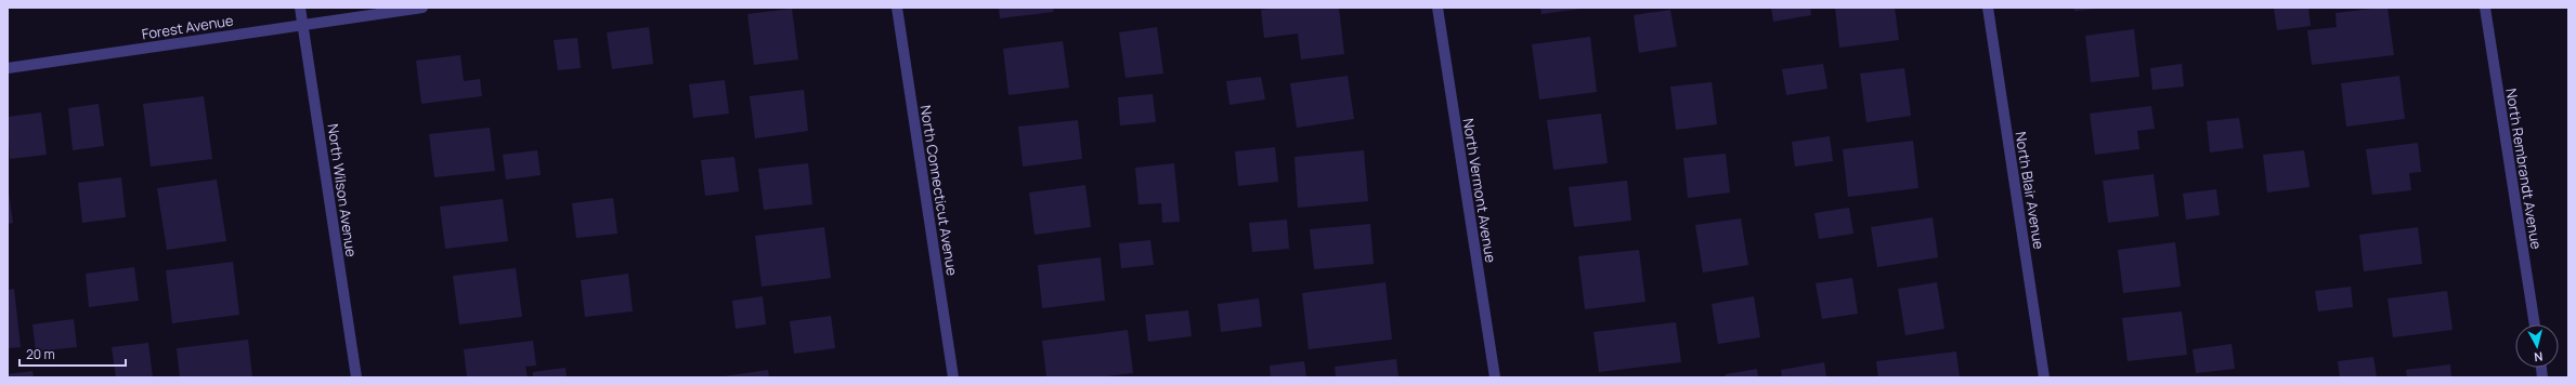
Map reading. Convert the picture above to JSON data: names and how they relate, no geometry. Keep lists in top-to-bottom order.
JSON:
{
  "streets": {
    "street": [
      "Forest Avenue",
      "North Rembrandt Avenue",
      "North Wilson Avenue",
      "North Connecticut Avenue",
      "North Vermont Avenue",
      "North Blair Avenue"
    ]
  },
  "crossings": [
    ["Forest Avenue", "North Wilson Avenue"]
  ],
  "scale_bar": "20 m",
  "north": "bottom"
}
